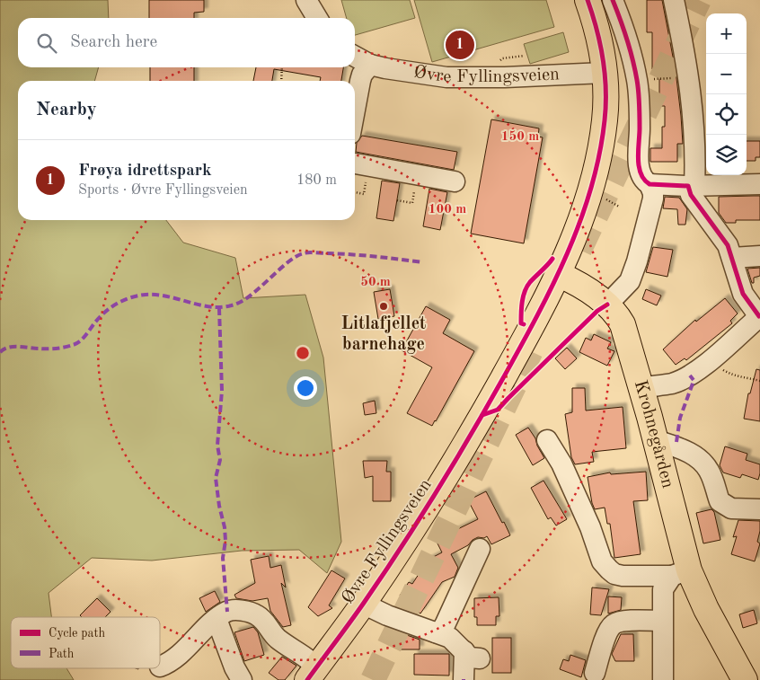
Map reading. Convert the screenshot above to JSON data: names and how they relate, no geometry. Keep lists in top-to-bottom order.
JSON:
{
  "streets": {
    "main road": ["Øvre Fyllingsveien", "Krohnegården"]
  },
  "crossings": [
    ["Øvre Fyllingsveien", "Krohnegården"]
  ],
  "places": ["Litlafjellet barnehage"],
  "legend": ["Cycle path", "Path"],
  "page": {
    "map_buttons": ["+", "−"],
    "search": "Search here",
    "pins": "1",
    "heading": "Nearby",
    "list": [
      {
        "mark": "1",
        "name": "Frøya idrettspark",
        "note": "Sports · Øvre Fyllingsveien",
        "value": "180 m"
      }
    ]
  },
  "rings": ["150 m", "100 m", "50 m"]
}
